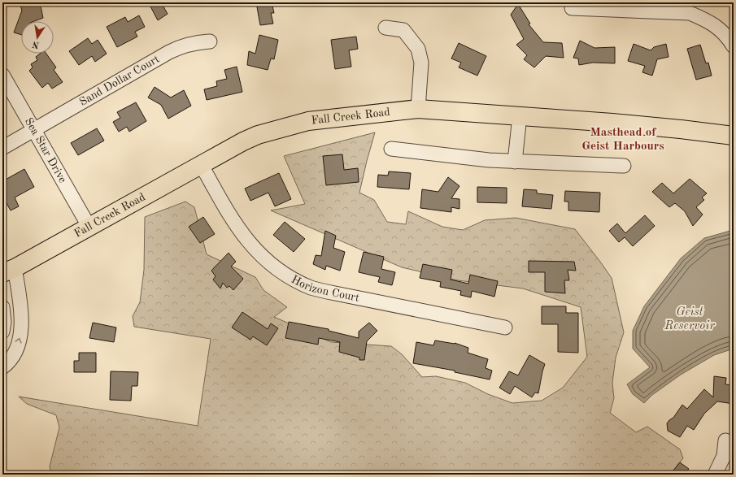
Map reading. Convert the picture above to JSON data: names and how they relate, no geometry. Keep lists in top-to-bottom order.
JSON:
{
  "streets": {
    "main road": ["Fall Creek Road"],
    "street": ["Sand Dollar Court", "Sea Star Drive", "Horizon Court"]
  },
  "crossings": [
    ["Sand Dollar Court", "Sea Star Drive"],
    ["Fall Creek Road", "Sea Star Drive"],
    ["Fall Creek Road", "Horizon Court"]
  ],
  "districts": ["Masthead of Geist Harbours"],
  "water": ["Geist Reservoir"],
  "north": "bottom"
}
